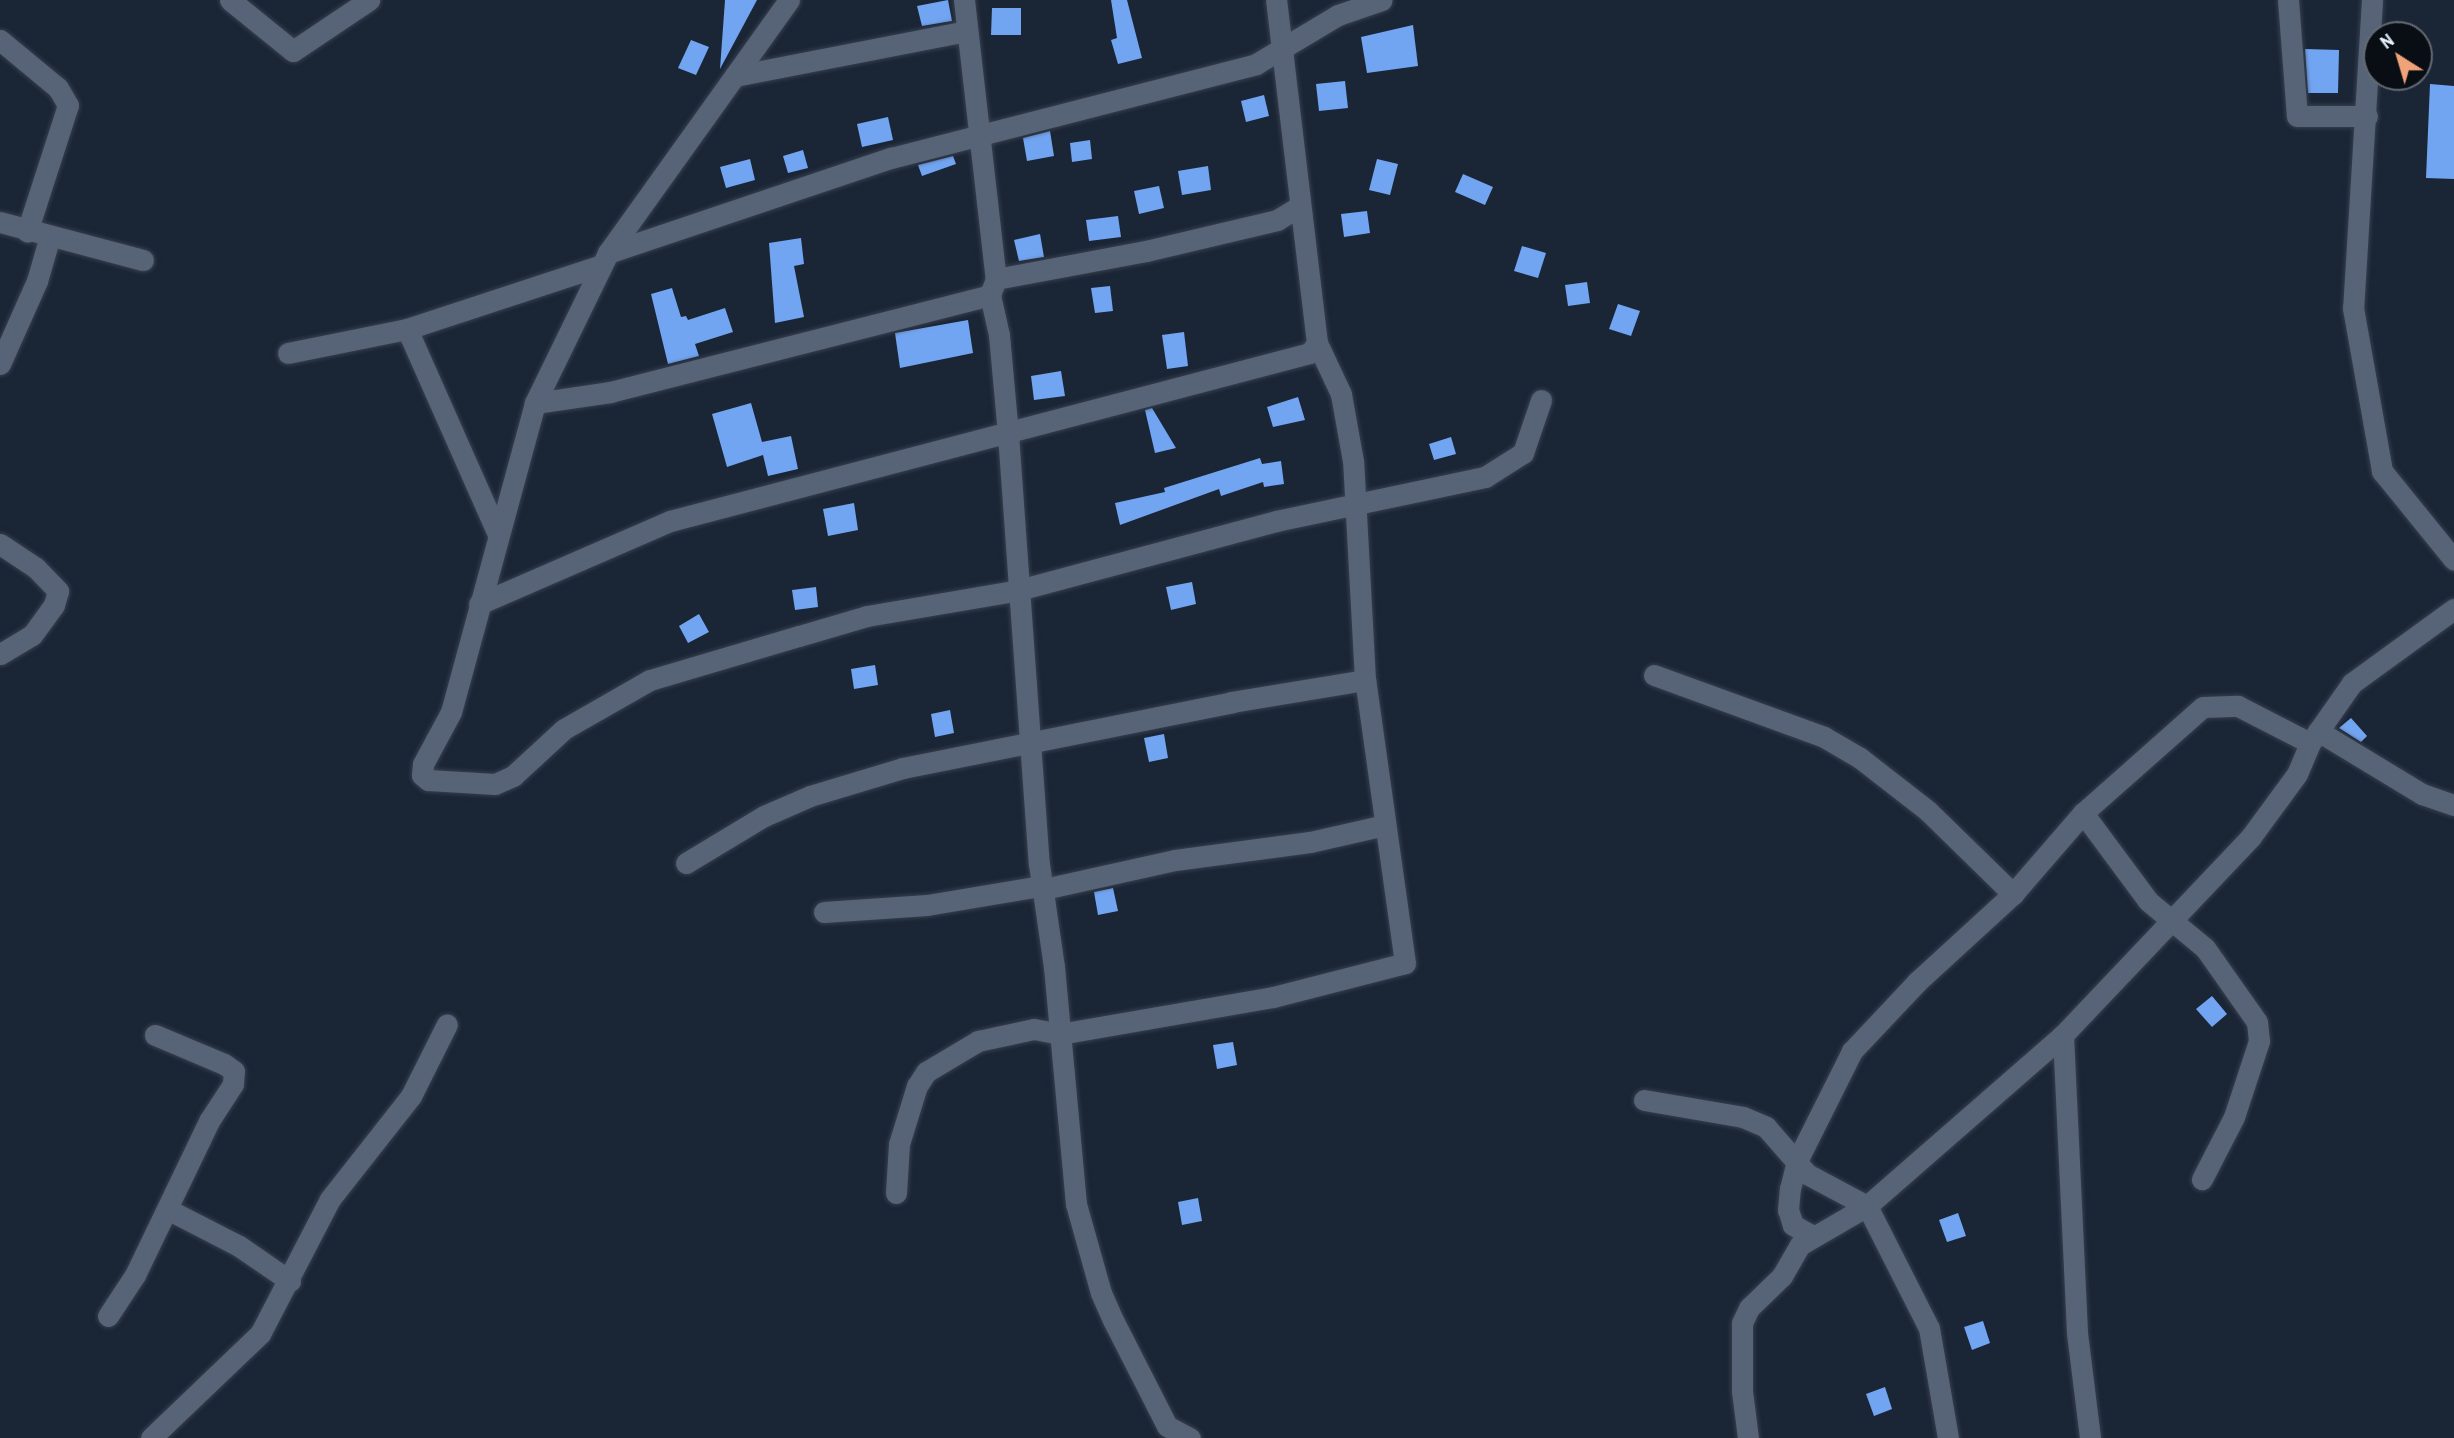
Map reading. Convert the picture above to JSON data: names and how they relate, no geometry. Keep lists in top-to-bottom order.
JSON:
{
  "north": "top left"
}
